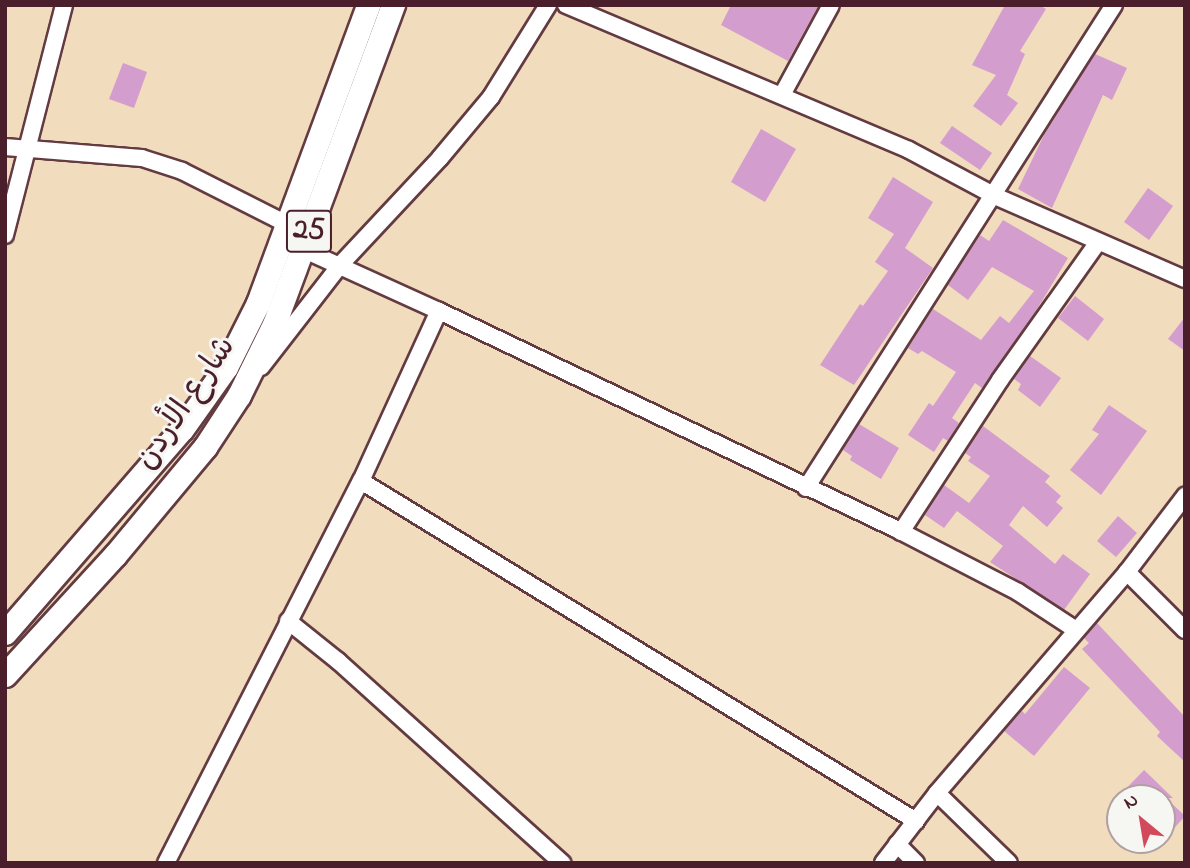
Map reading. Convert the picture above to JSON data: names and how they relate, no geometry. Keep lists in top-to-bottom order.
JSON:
{
  "streets": {
    "highway": ["25", "شارع الأردن"]
  },
  "north": "top left"
}
